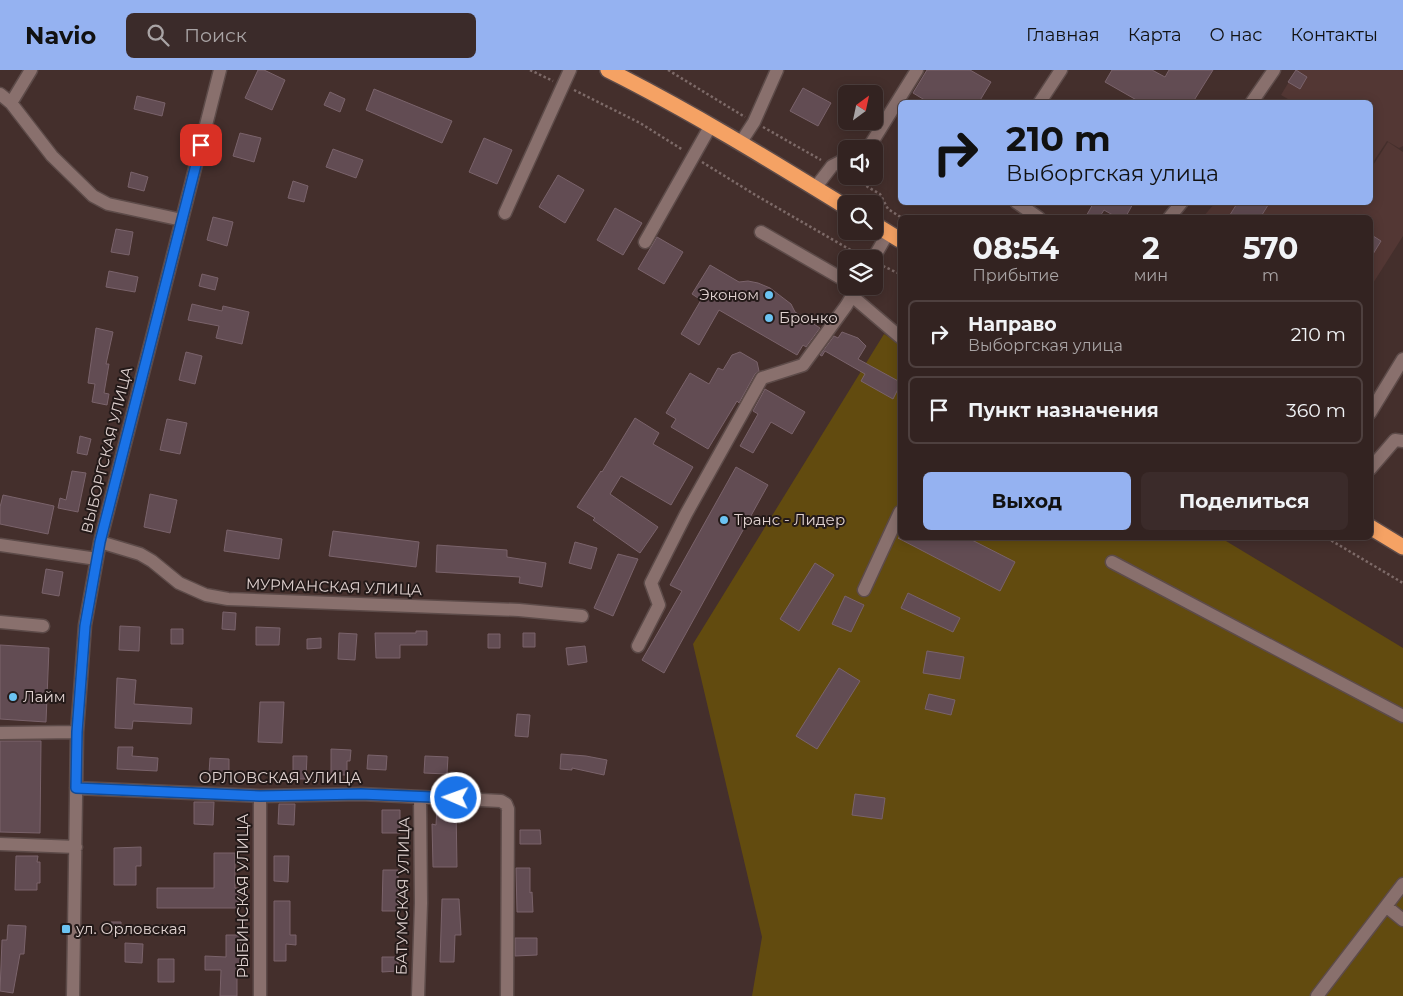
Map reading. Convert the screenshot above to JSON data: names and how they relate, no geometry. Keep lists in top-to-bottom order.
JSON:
{
  "streets": {
    "street": [
      "ВЫБОРГСКАЯ УЛИЦА",
      "МУРМАНСКАЯ УЛИЦА",
      "ОРЛОВСКАЯ УЛИЦА",
      "РЫБИНСКАЯ УЛИЦА",
      "БАТУМСКАЯ УЛИЦА"
    ]
  },
  "crossings": [
    ["ВЫБОРГСКАЯ УЛИЦА", "МУРМАНСКАЯ УЛИЦА"],
    ["ВЫБОРГСКАЯ УЛИЦА", "ОРЛОВСКАЯ УЛИЦА"],
    ["ОРЛОВСКАЯ УЛИЦА", "РЫБИНСКАЯ УЛИЦА"],
    ["ОРЛОВСКАЯ УЛИЦА", "БАТУМСКАЯ УЛИЦА"]
  ],
  "places": {
    "other": [
      "Эконом",
      "Бронко",
      "Транс - Лидер",
      "Лайм"
    ],
    "transit": ["ул. Орловская"]
  },
  "north": "top right",
  "page": {
    "header": "Navio",
    "search": "Поиск",
    "nav": [
      "Главная",
      "Карта",
      "О нас",
      "Контакты"
    ],
    "turn": ["210 m", "Выборгская улица"],
    "eta": [
      "08:54",
      "Прибытие",
      "2",
      "мин",
      "570",
      "m"
    ],
    "list": [
      {
        "name": "Направо",
        "note": "Выборгская улица",
        "value": "210 m"
      },
      {
        "name": "Пункт назначения",
        "value": "360 m"
      }
    ],
    "buttons": ["Выход", "Поделиться"]
  }
}
